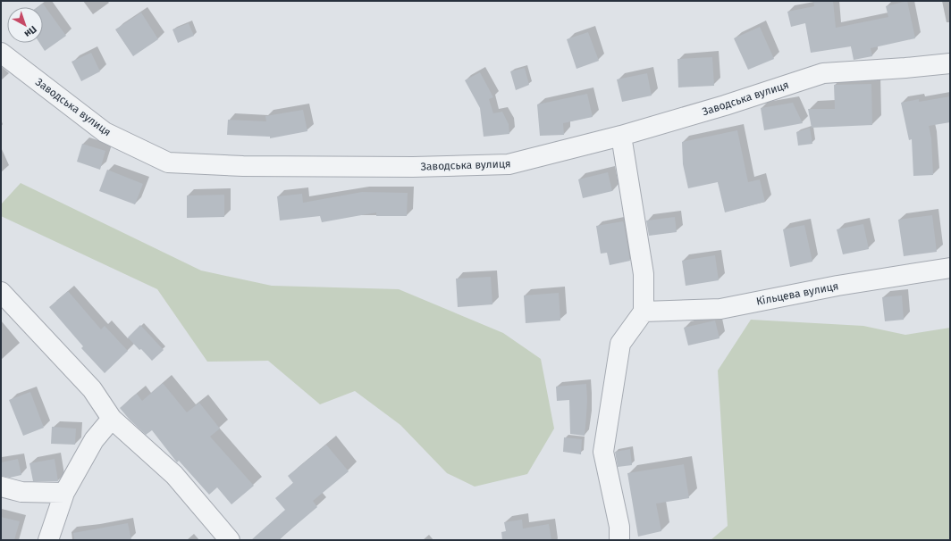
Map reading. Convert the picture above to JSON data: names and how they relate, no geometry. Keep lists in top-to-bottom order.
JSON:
{
  "streets": {
    "street": ["Заводська вулиця", "Кільцева вулиця"]
  },
  "north": "bottom right"
}
